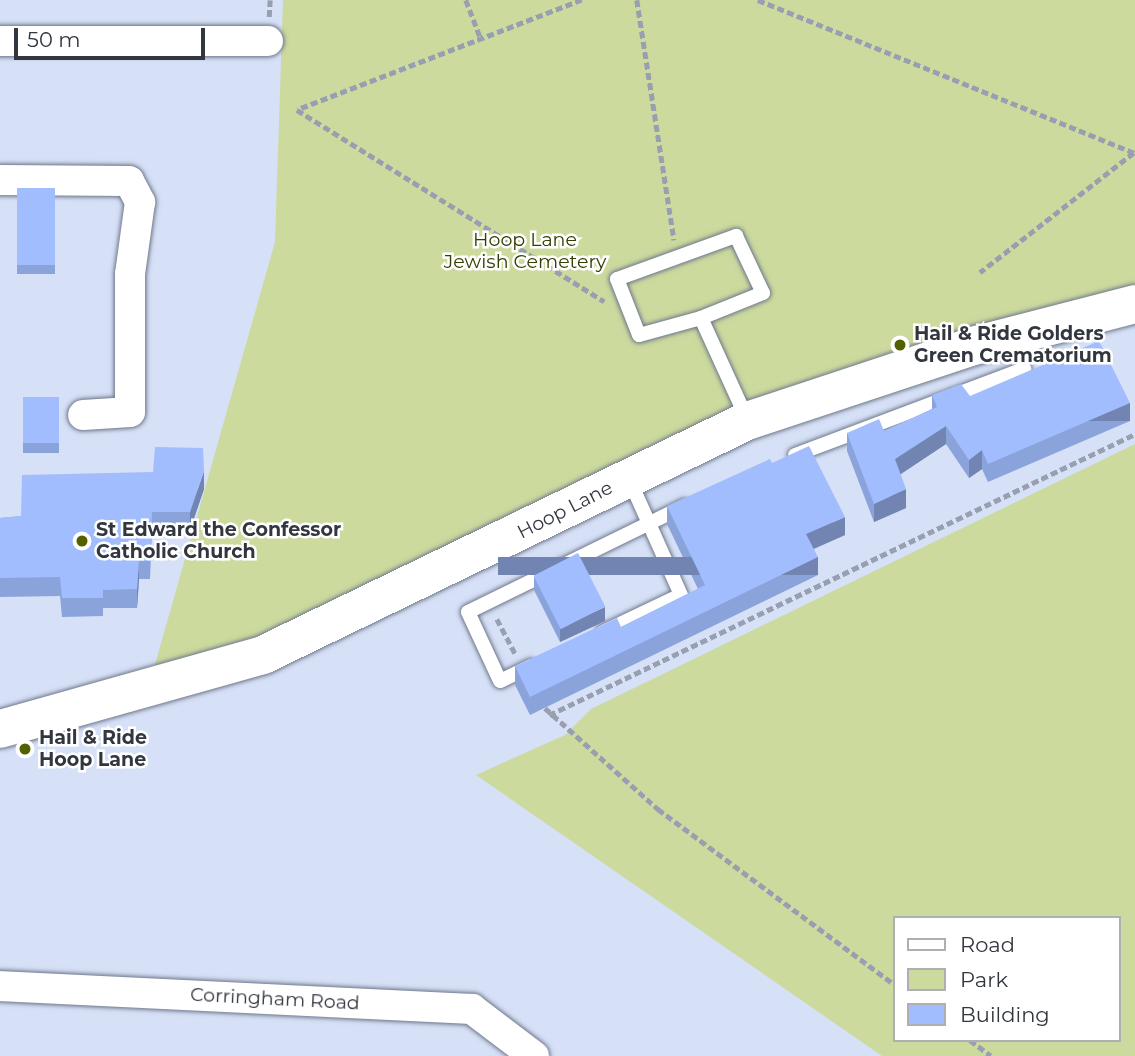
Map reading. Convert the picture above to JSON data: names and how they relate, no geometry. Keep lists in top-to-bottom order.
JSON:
{
  "streets": {
    "street": ["Hoop Lane", "Corringham Road"]
  },
  "parks": ["Hoop Lane Jewish Cemetery"],
  "places": ["Hail & Ride Golders Green Crematorium", "St Edward the Confessor Catholic Church", "Hail & Ride Hoop Lane"],
  "legend": ["Road", "Park", "Building"],
  "scale_bar": "50 m"
}
